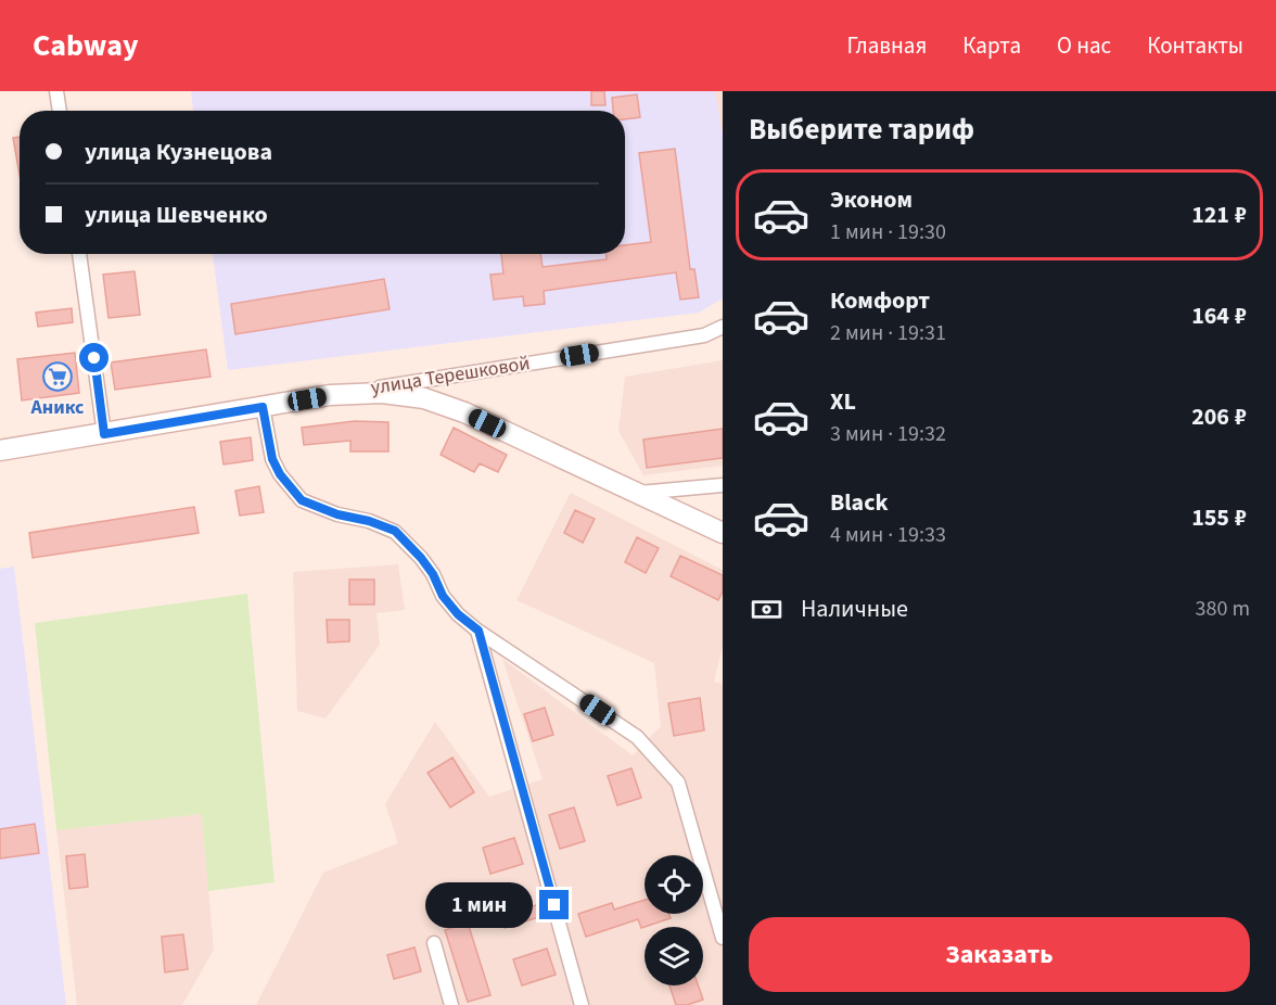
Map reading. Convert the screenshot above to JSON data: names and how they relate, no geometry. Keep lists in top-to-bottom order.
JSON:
{
  "streets": {
    "main road": ["улица Терешковой"]
  },
  "places": {
    "supermarket": ["Аникс"]
  },
  "page": {
    "header": "Cabway",
    "nav": [
      "Главная",
      "Карта",
      "О нас",
      "Контакты"
    ],
    "heading": "Выберите тариф",
    "banner": ["улица Кузнецова", "улица Шевченко"],
    "list": [
      {
        "name": "Эконом",
        "note": "1 мин · 19:30",
        "value": "121 ₽"
      },
      {
        "name": "Комфорт",
        "note": "2 мин · 19:31",
        "value": "164 ₽"
      },
      {
        "name": "XL",
        "note": "3 мин · 19:32",
        "value": "206 ₽"
      },
      {
        "name": "Black",
        "note": "4 мин · 19:33",
        "value": "155 ₽"
      }
    ],
    "pay": ["Наличные", "380 m"],
    "bubble": "1 мин",
    "buttons": "Заказать"
  }
}
